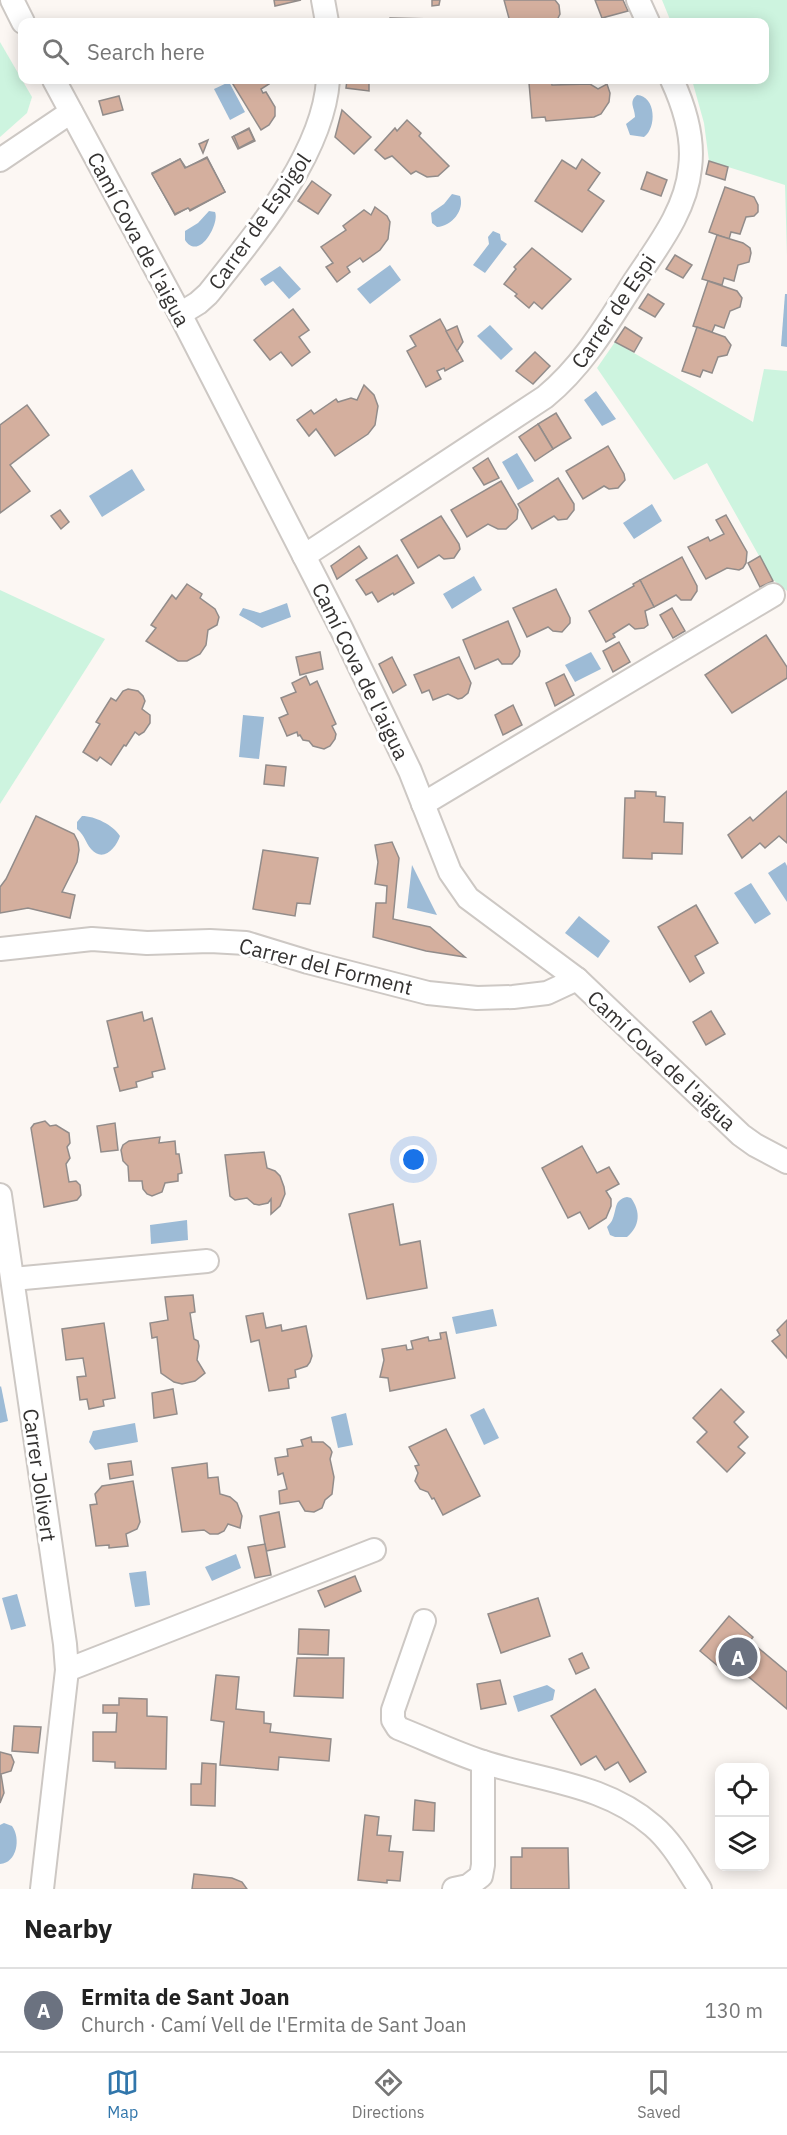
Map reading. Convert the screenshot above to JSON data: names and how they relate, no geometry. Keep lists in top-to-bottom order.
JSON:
{
  "streets": {
    "street": [
      "Carrer de Espigol",
      "Camí Cova de l'aigua",
      "Carrer de Espi",
      "Carrer del Forment",
      "Carrer Jolivert"
    ]
  },
  "crossings": [
    ["Carrer de Espigol", "Camí Cova de l'aigua"],
    ["Camí Cova de l'aigua", "Carrer de Espi"],
    ["Camí Cova de l'aigua", "Carrer del Forment"]
  ],
  "page": {
    "search": "Search here",
    "pins": "A",
    "heading": "Nearby",
    "list": [
      {
        "mark": "A",
        "name": "Ermita de Sant Joan",
        "note": "Church · Camí Vell de l'Ermita de Sant Joan",
        "value": "130 m"
      }
    ],
    "nav": ["Map", "Directions", "Saved"]
  }
}
